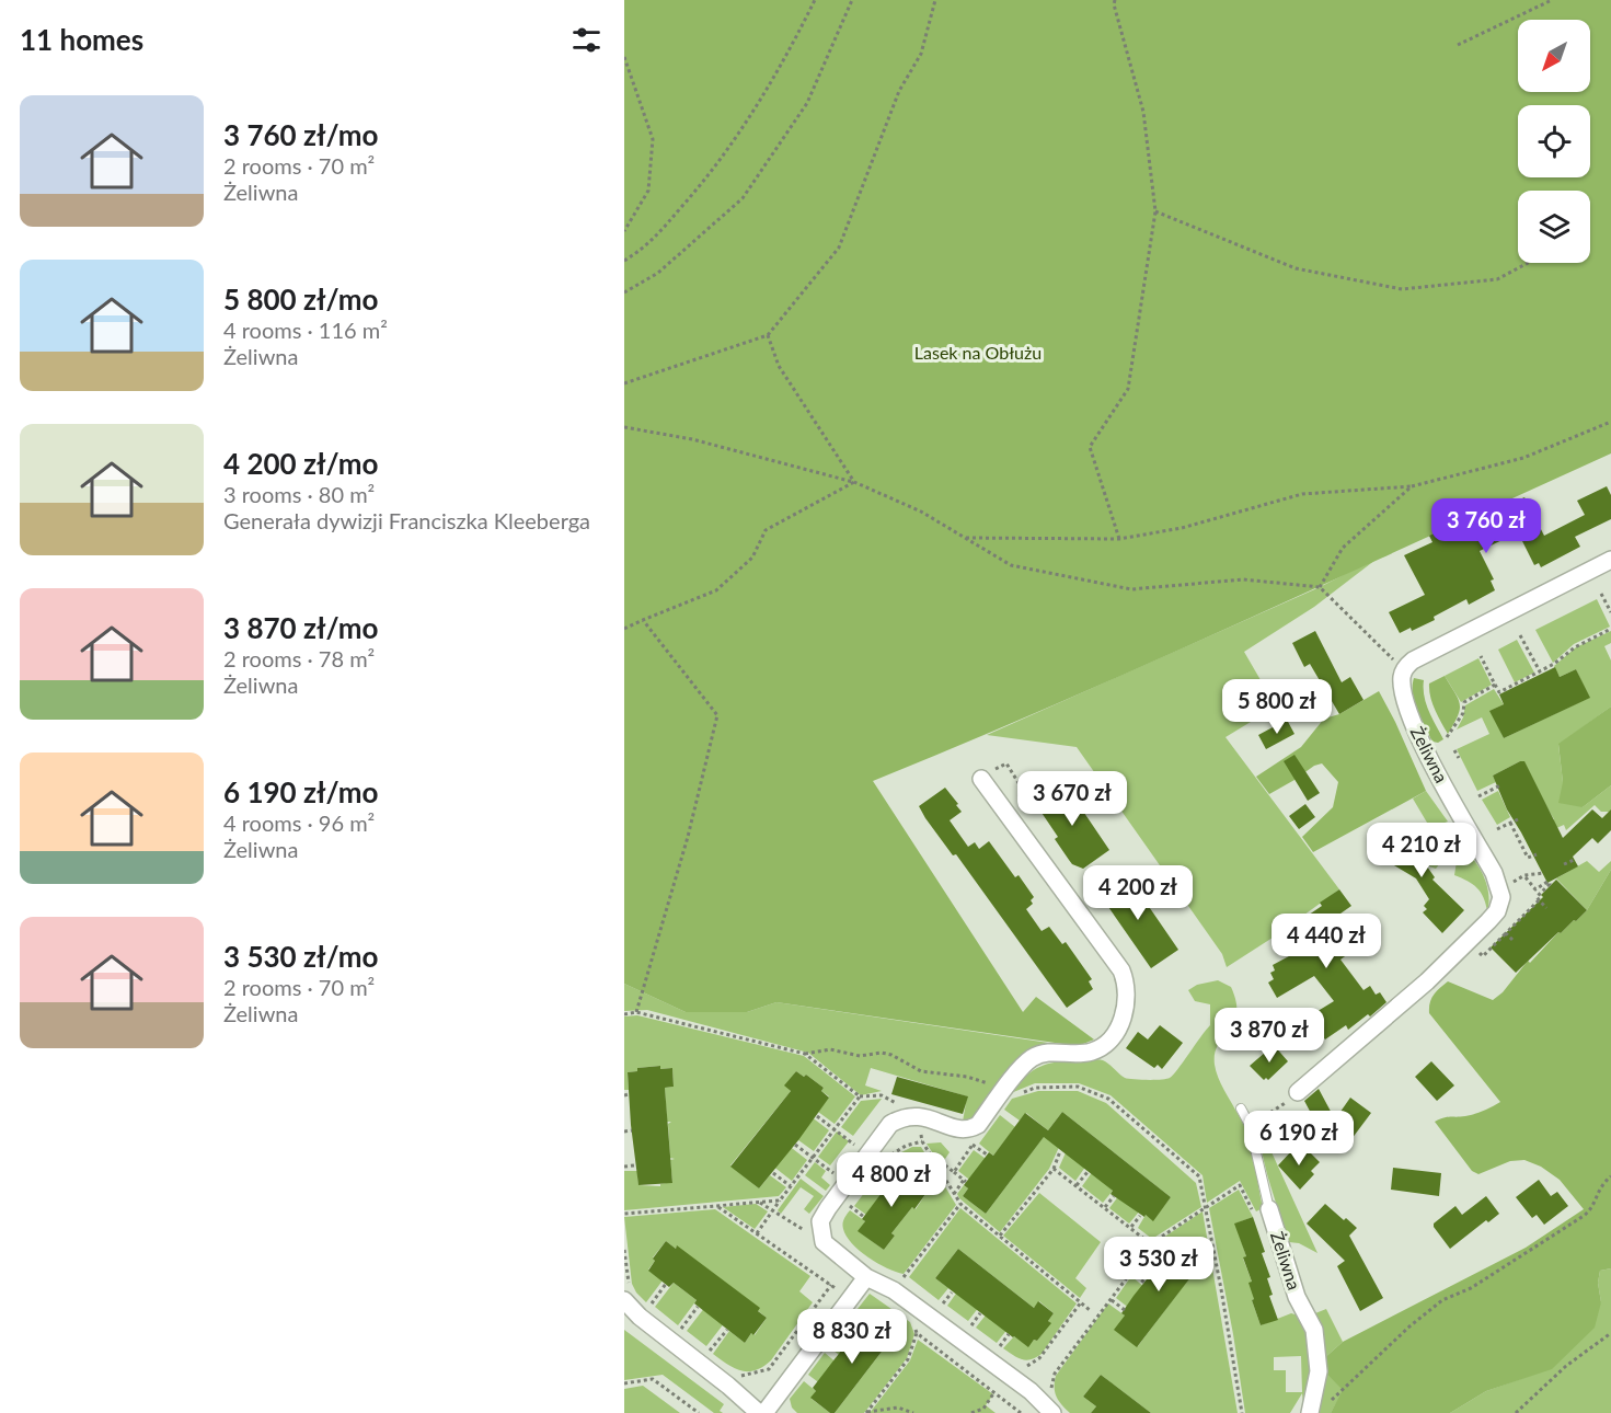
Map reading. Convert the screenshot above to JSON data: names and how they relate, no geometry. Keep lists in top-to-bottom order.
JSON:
{
  "streets": {
    "street": ["Żeliwna"]
  },
  "parks": ["Lasek na Obłużu"],
  "north": "bottom left",
  "page": {
    "heading": "11 homes",
    "list": [
      {
        "name": "3 760 zł/mo",
        "note": "2 rooms · 70 m² · Żeliwna"
      },
      {
        "name": "5 800 zł/mo",
        "note": "4 rooms · 116 m² · Żeliwna"
      },
      {
        "name": "4 200 zł/mo",
        "note": "3 rooms · 80 m² · Generała dywizji Franciszka Kleeberga"
      },
      {
        "name": "3 870 zł/mo",
        "note": "2 rooms · 78 m² · Żeliwna"
      },
      {
        "name": "6 190 zł/mo",
        "note": "4 rooms · 96 m² · Żeliwna"
      },
      {
        "name": "3 530 zł/mo",
        "note": "2 rooms · 70 m² · Żeliwna"
      }
    ],
    "price": [
      "3 760 zł",
      "5 800 zł",
      "3 670 zł",
      "4 210 zł",
      "4 200 zł",
      "4 440 zł",
      "3 870 zł",
      "6 190 zł",
      "4 800 zł",
      "3 530 zł",
      "8 830 zł"
    ]
  }
}
